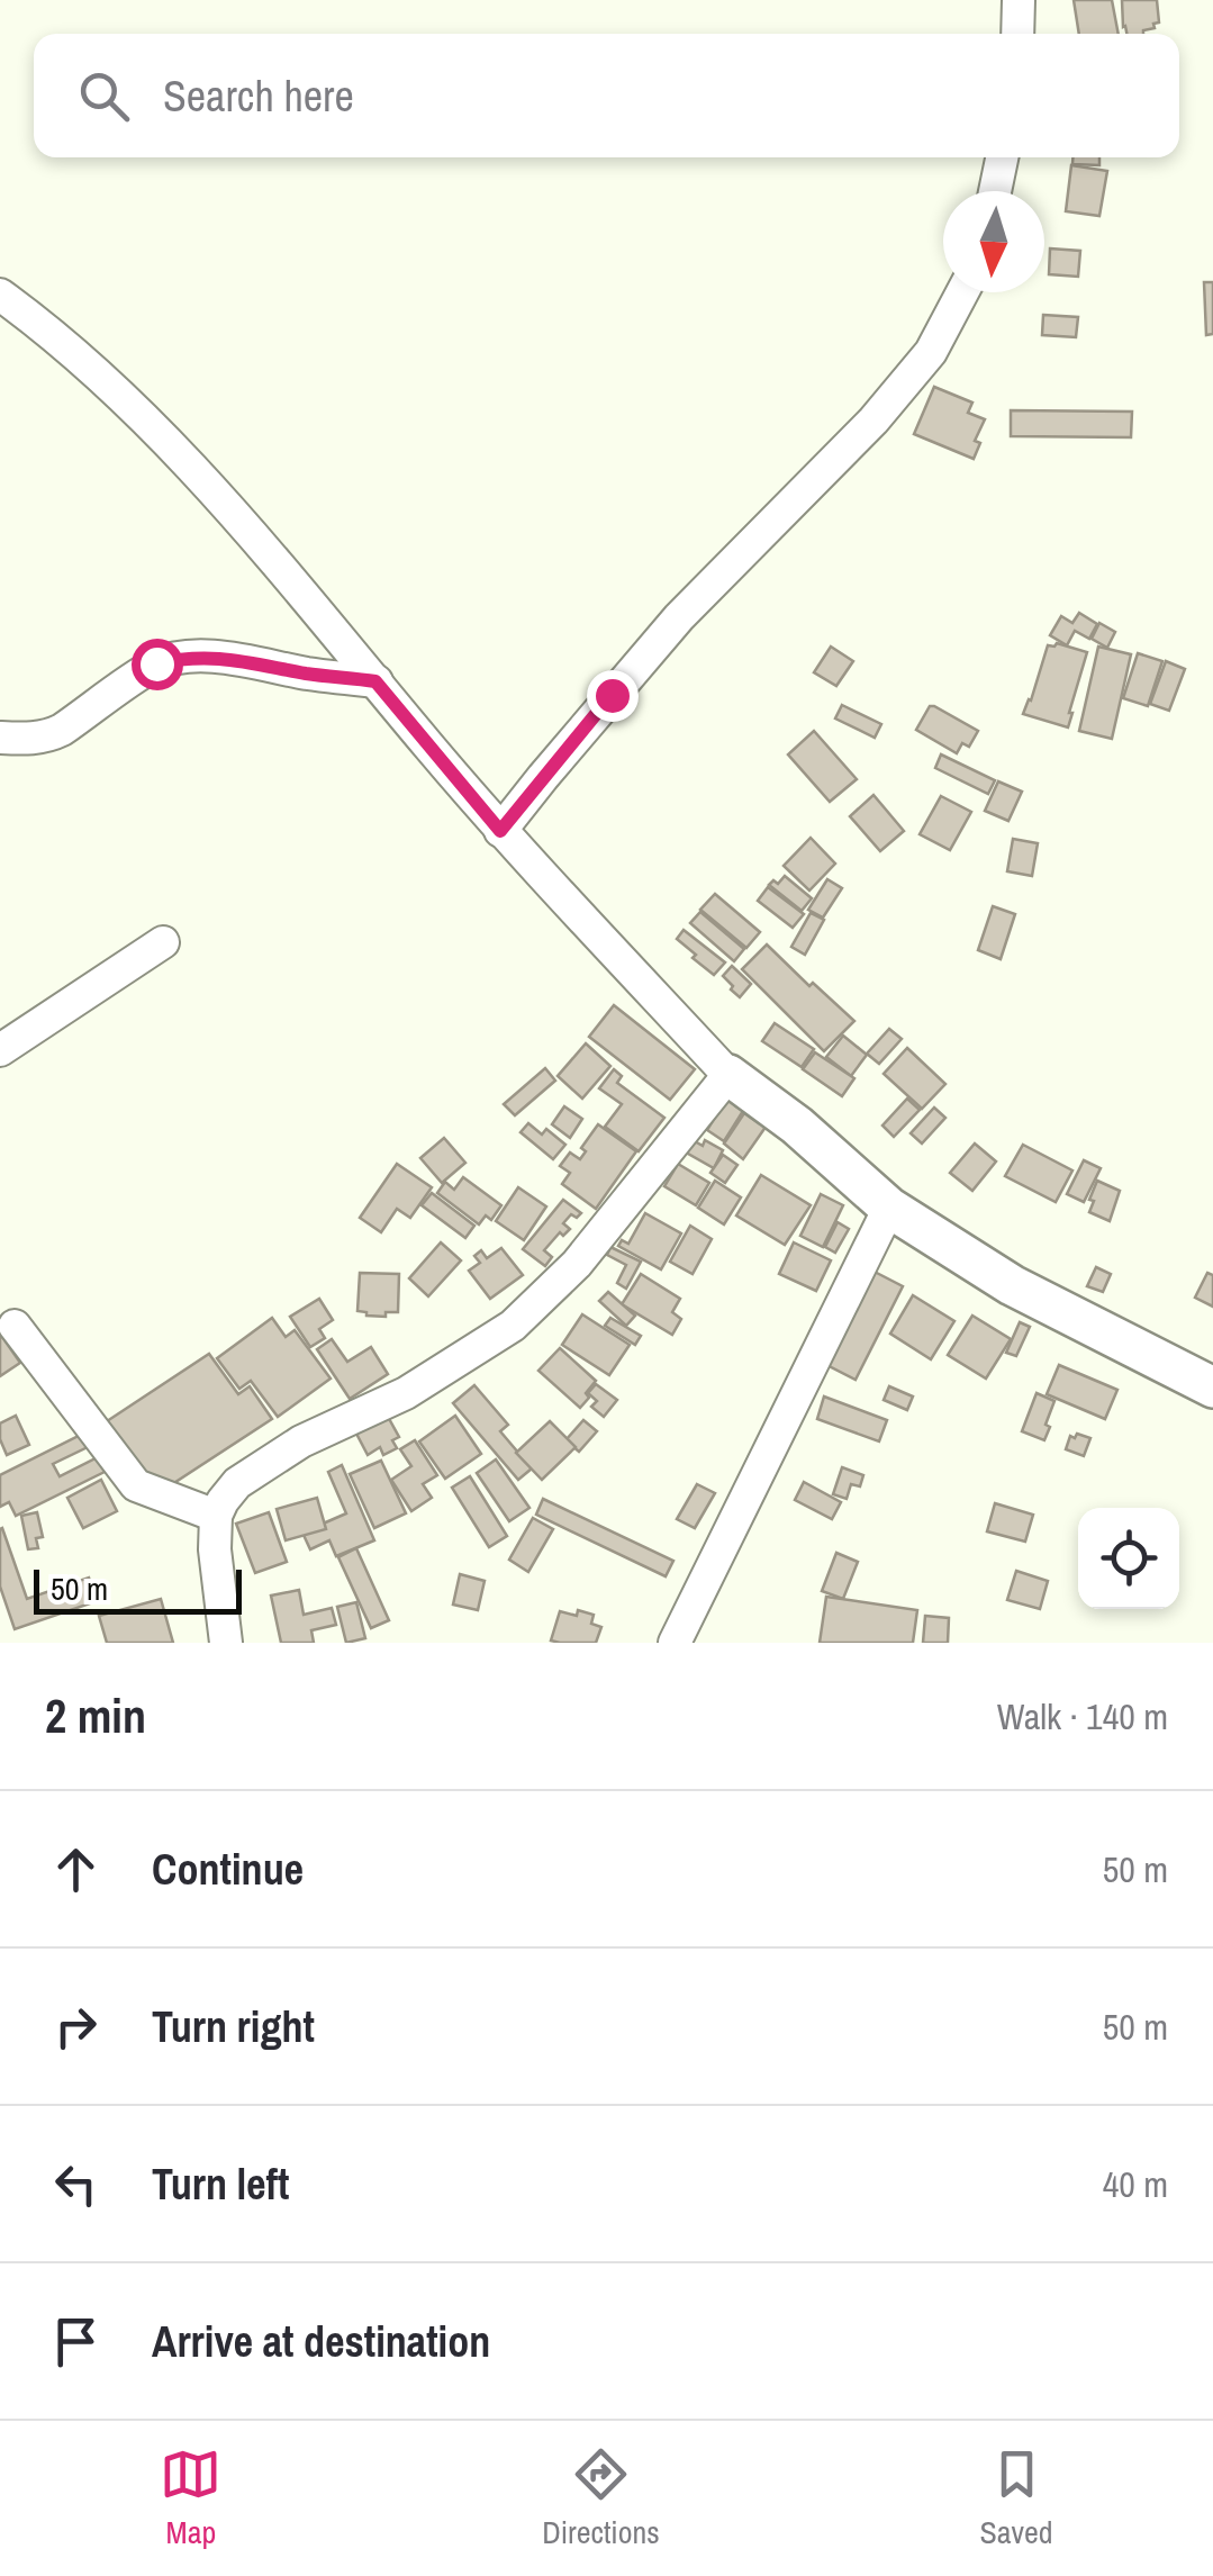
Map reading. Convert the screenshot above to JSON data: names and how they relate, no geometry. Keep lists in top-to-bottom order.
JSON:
{
  "scale_bar": "50 m",
  "north": "bottom",
  "page": {
    "search": "Search here",
    "scale": "50 m",
    "heading": ["2 min", "Walk · 140 m"],
    "list": [
      ["Continue", "50 m"],
      ["Turn right", "50 m"],
      ["Turn left", "40 m"],
      "Arrive at destination"
    ],
    "nav": ["Map", "Directions", "Saved"]
  }
}
